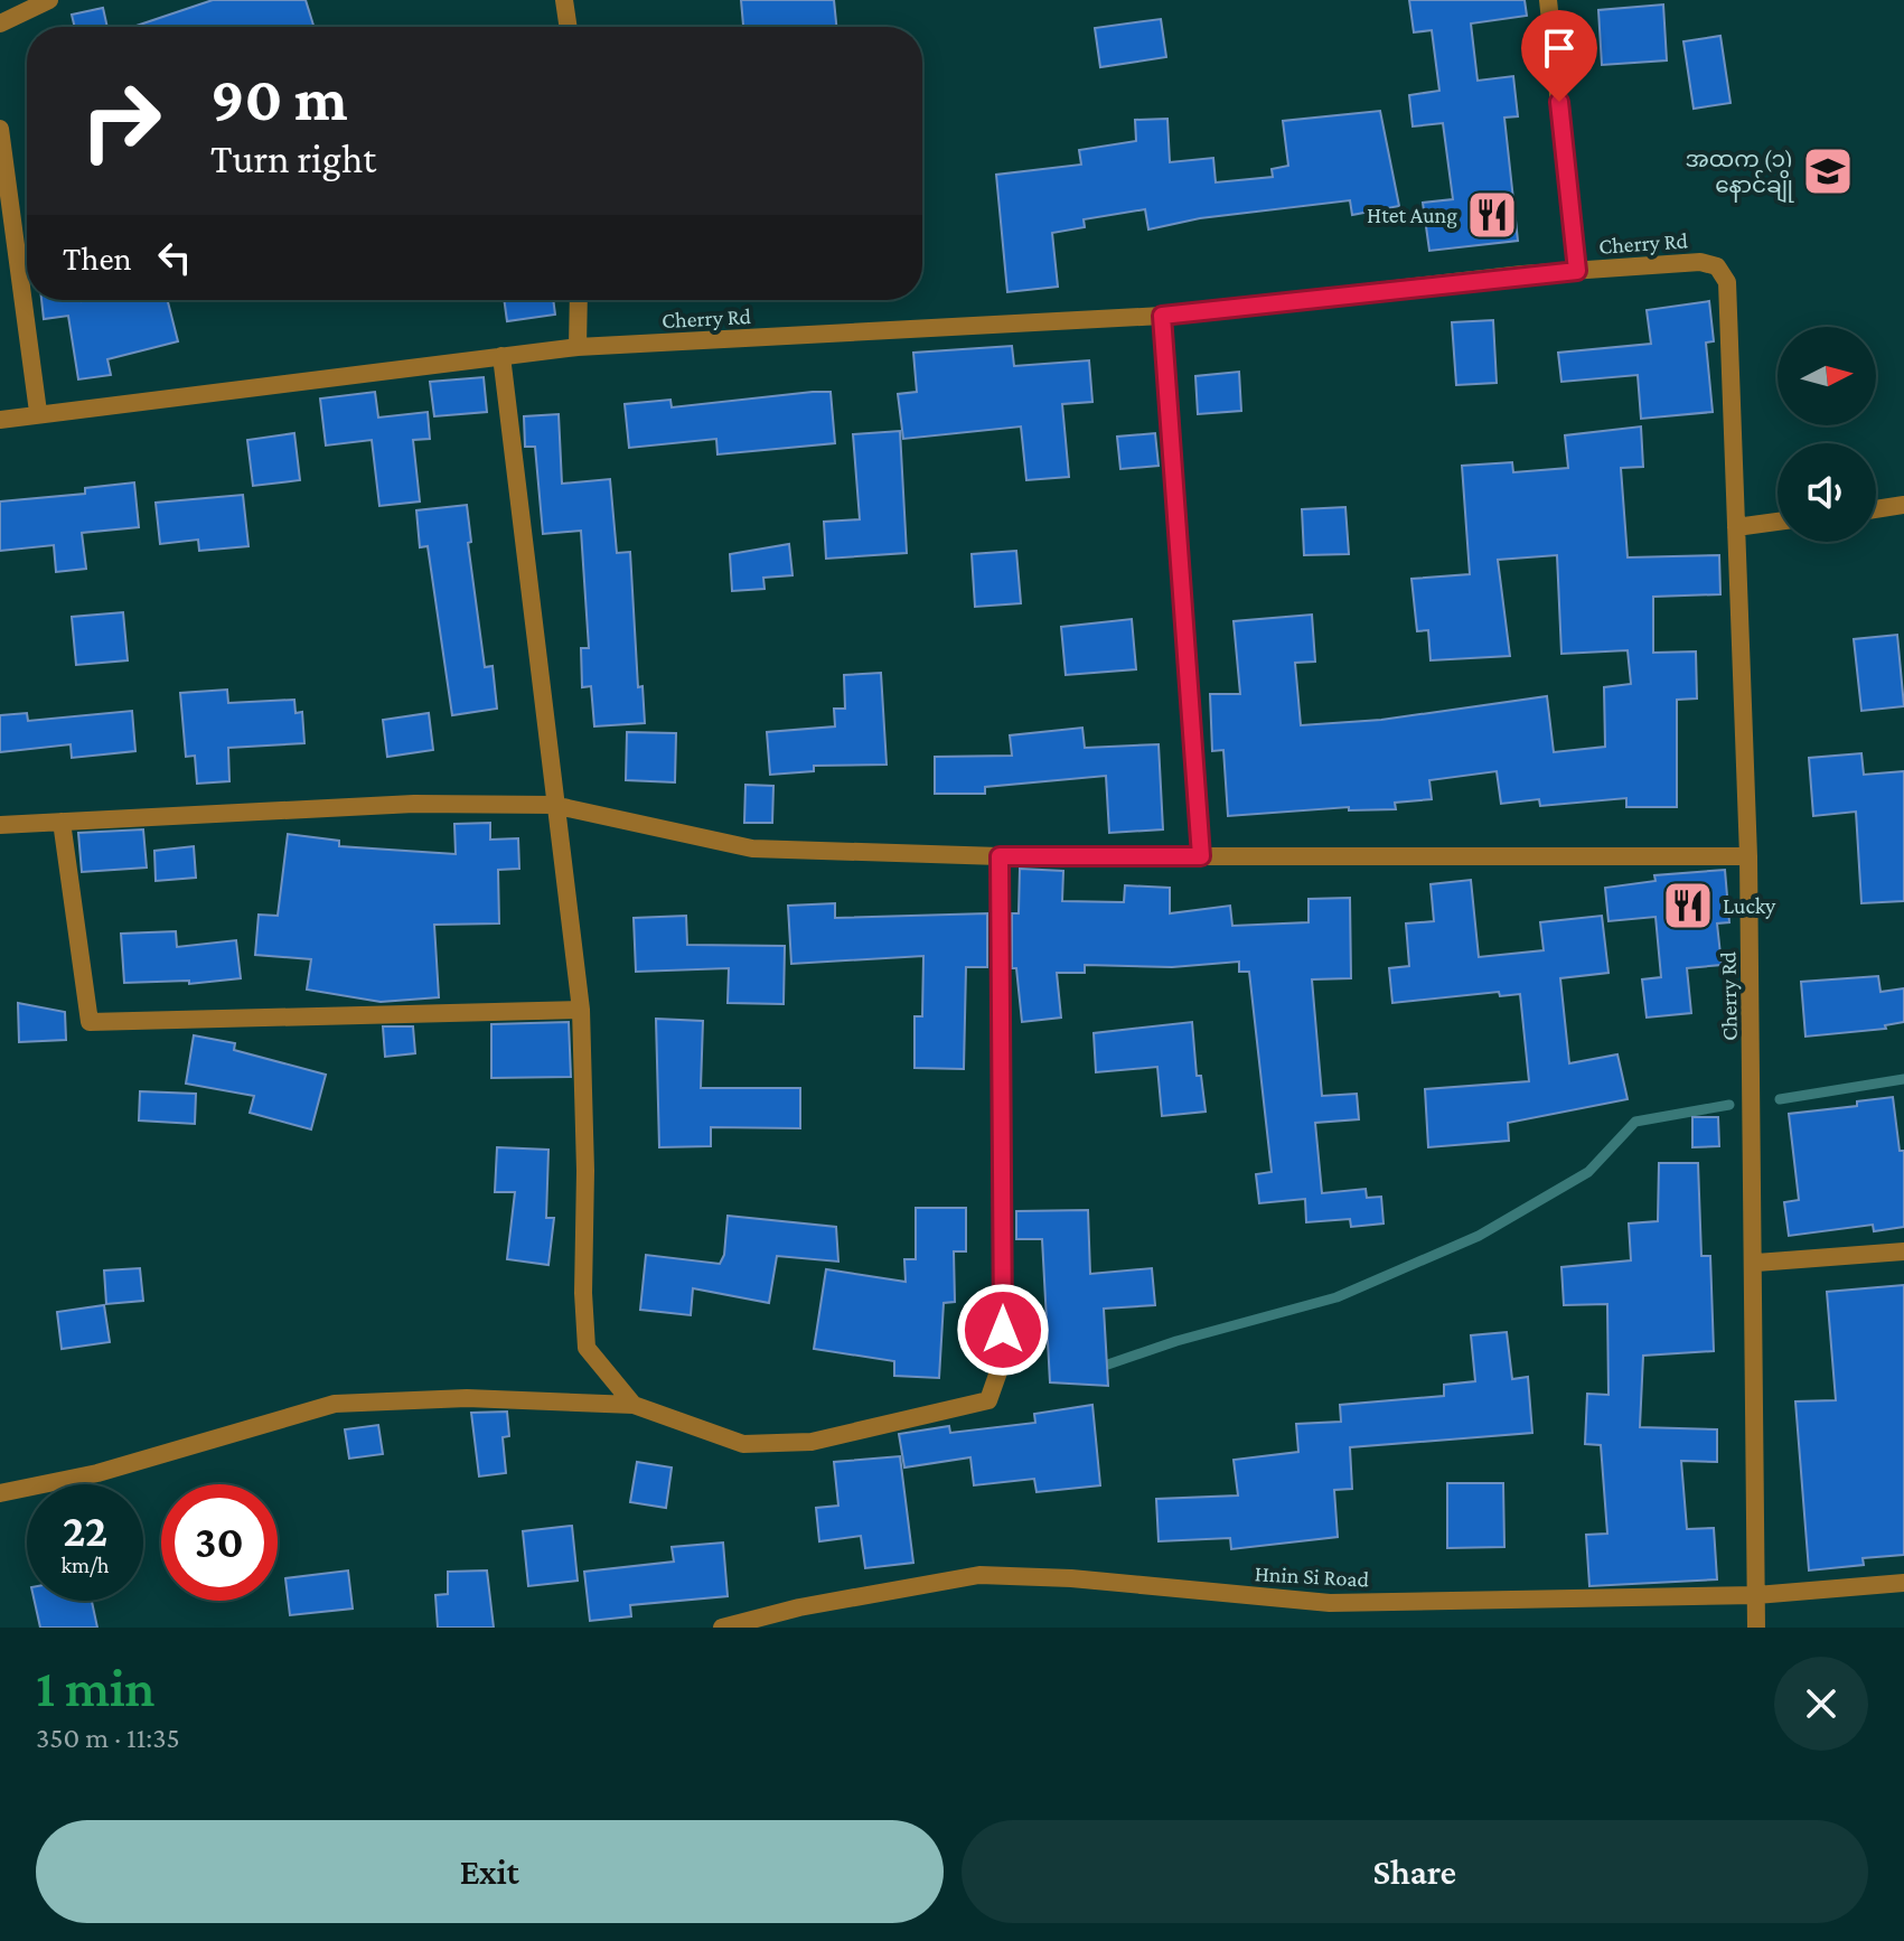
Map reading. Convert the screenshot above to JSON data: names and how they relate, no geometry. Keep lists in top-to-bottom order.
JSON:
{
  "streets": {
    "street": ["Cherry Rd", "Hnin Si Road"]
  },
  "crossings": [
    ["Cherry Rd", "Hnin Si Road"]
  ],
  "places": {
    "school or university": ["အထက (၁) နောင်ချို"],
    "restaurant": ["Htet Aung", "Lucky"]
  },
  "north": "right",
  "page": {
    "turn": ["90 m", "Turn right"],
    "then": "Then",
    "speed": "22 km/h",
    "limit": "30",
    "heading": ["1 min", "350 m · 11:35"],
    "buttons": ["Exit", "Share"]
  }
}
